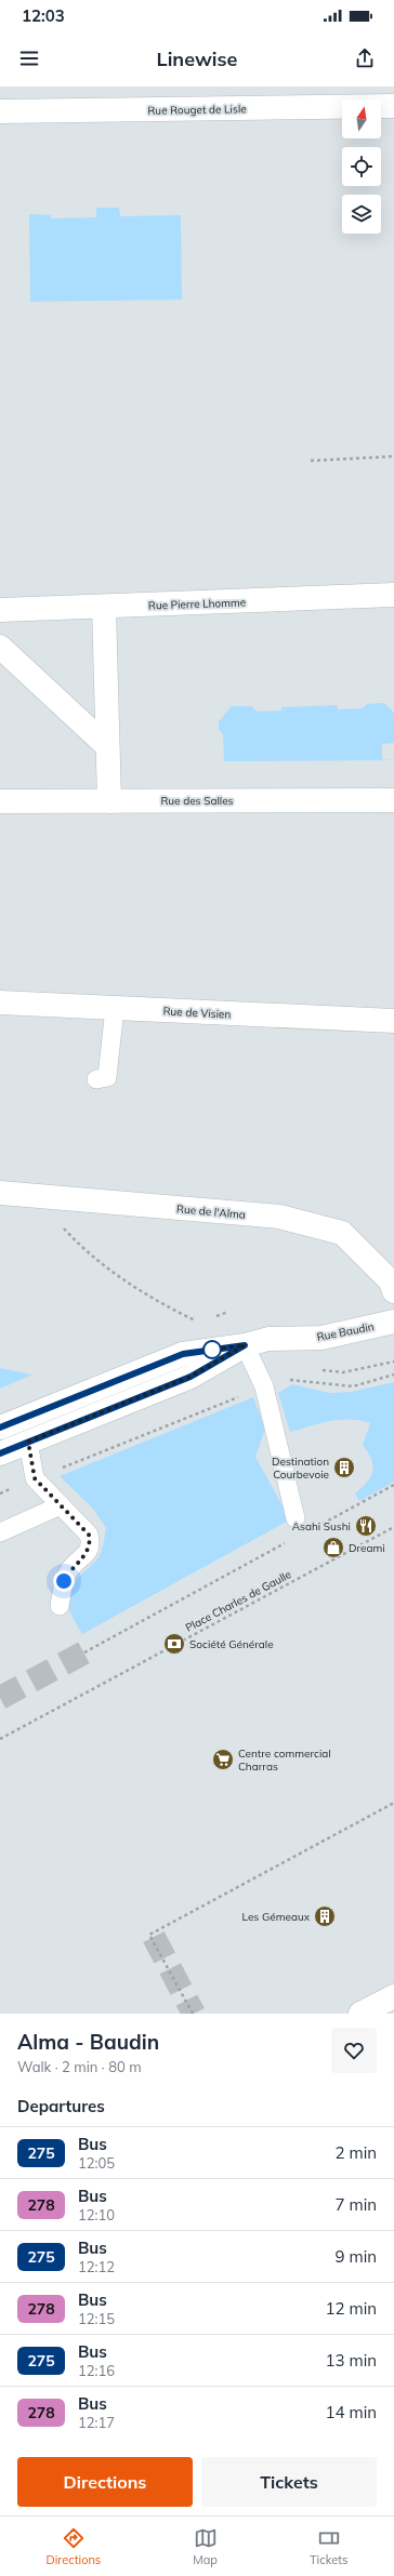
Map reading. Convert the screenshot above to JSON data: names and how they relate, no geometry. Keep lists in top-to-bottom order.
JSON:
{
  "streets": {
    "street": [
      "Rue Rouget de Lisle",
      "Rue Pierre Lhomme",
      "Rue des Salles",
      "Rue de Visien",
      "Rue de l'Alma",
      "Rue Baudin"
    ],
    "path": ["Place Charles de Gaulle"]
  },
  "places": {
    "building": ["Destination Courbevoie", "Les Gémeaux"],
    "restaurant": ["Asahi Sushi"],
    "shop": ["Dreami"],
    "bank": ["Société Générale"],
    "supermarket": ["Centre commercial Charras"]
  },
  "lines": ["bus line 275"],
  "north": "top",
  "page": {
    "status": "12:03",
    "header": "Linewise",
    "heading": [
      ["Alma - Baudin", "Walk · 2 min · 80 m"],
      "Departures"
    ],
    "list": [
      {
        "mark": "275",
        "name": "Bus",
        "note": "12:05",
        "value": "2 min"
      },
      {
        "mark": "278",
        "name": "Bus",
        "note": "12:10",
        "value": "7 min"
      },
      {
        "mark": "275",
        "name": "Bus",
        "note": "12:12",
        "value": "9 min"
      },
      {
        "mark": "278",
        "name": "Bus",
        "note": "12:15",
        "value": "12 min"
      },
      {
        "mark": "275",
        "name": "Bus",
        "note": "12:16",
        "value": "13 min"
      },
      {
        "mark": "278",
        "name": "Bus",
        "note": "12:17",
        "value": "14 min"
      }
    ],
    "buttons": ["Directions", "Tickets"],
    "tabs": ["Directions", "Map", "Tickets"]
  }
}
